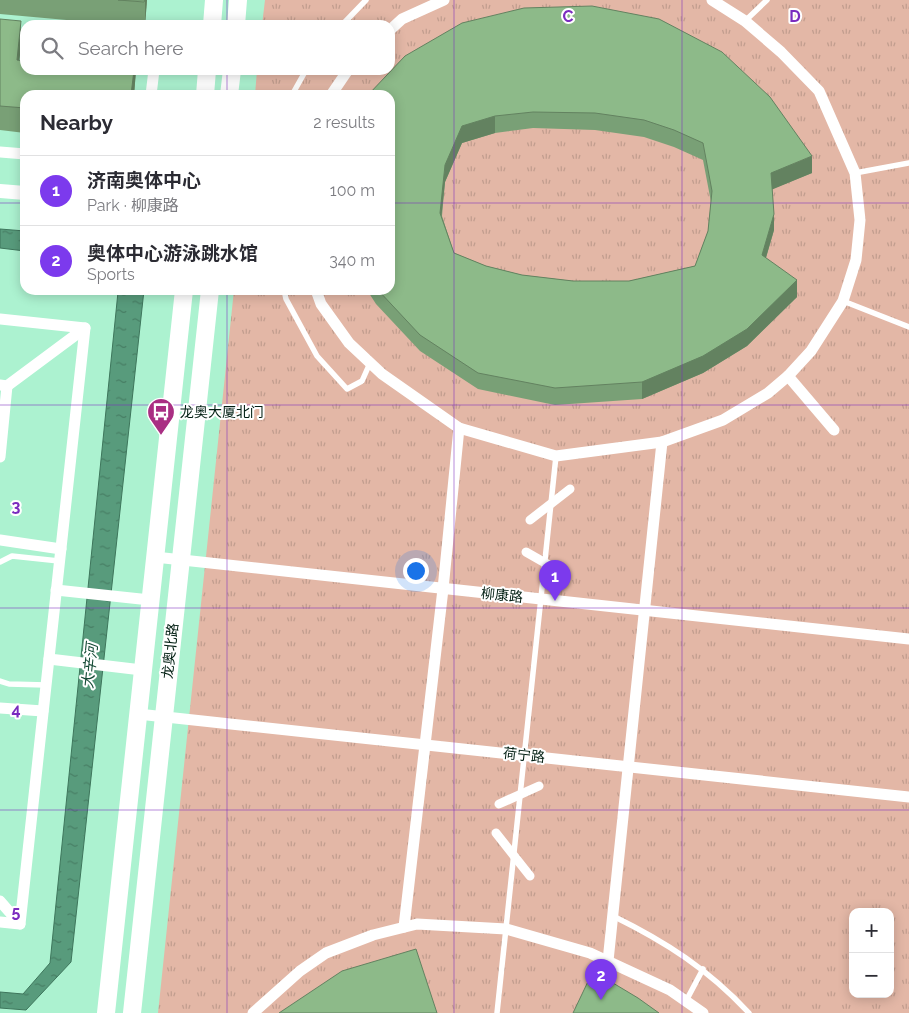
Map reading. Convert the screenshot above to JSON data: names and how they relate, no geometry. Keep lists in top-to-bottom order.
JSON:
{
  "streets": {
    "main road": ["龙奥北路"],
    "street": ["柳康路", "荷宁路"]
  },
  "crossings": [
    ["柳康路", "龙奥北路"],
    ["龙奥北路", "荷宁路"]
  ],
  "water": ["大辛河"],
  "places": {
    "bus stop": ["龙奥大厦北门"]
  },
  "page": {
    "search": "Search here",
    "heading": ["Nearby", "2 results"],
    "list": [
      {
        "mark": "1",
        "name": "济南奥体中心",
        "note": "Park · 柳康路",
        "value": "100 m"
      },
      {
        "mark": "2",
        "name": "奥体中心游泳跳水馆",
        "note": "Sports",
        "value": "340 m"
      }
    ],
    "pins": ["1", "2"],
    "map_buttons": ["+", "−"]
  },
  "grid": {
    "columns": ["C", "D"],
    "rows": ["3", "4", "5"]
  }
}
